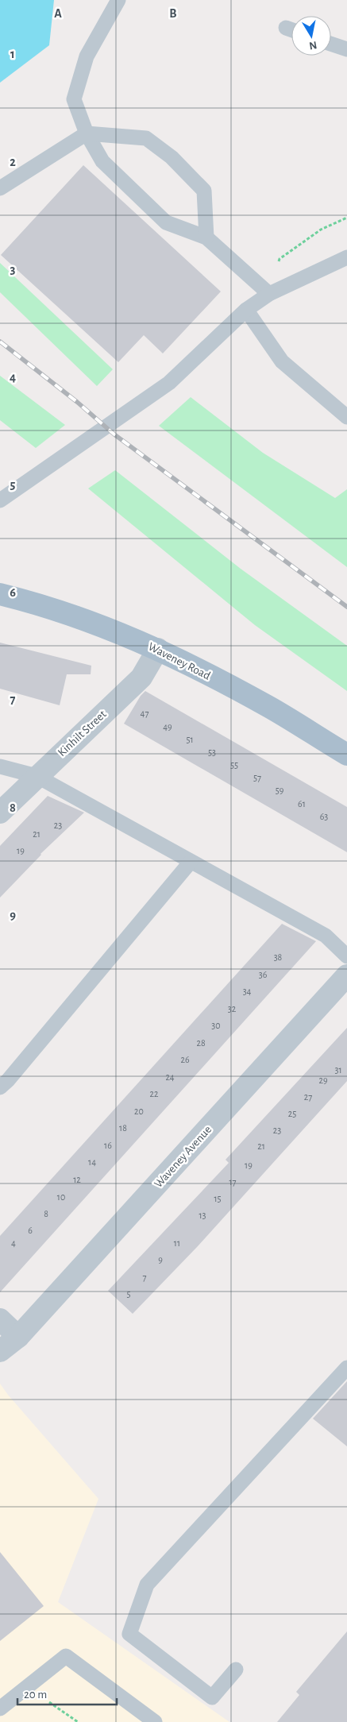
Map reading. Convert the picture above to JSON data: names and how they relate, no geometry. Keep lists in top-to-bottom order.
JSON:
{
  "streets": {
    "main road": ["Waveney Road"],
    "street": ["Kinhilt Street", "Waveney Avenue"]
  },
  "crossings": [
    ["Waveney Road", "Kinhilt Street"]
  ],
  "house_numbers": [
    "47",
    "49",
    "51",
    "53",
    "55",
    "57",
    "59",
    "61",
    "63",
    "23",
    "21",
    "19",
    "38",
    "36",
    "34",
    "32",
    "30",
    "28",
    "26",
    "31",
    "24",
    "29",
    "22",
    "27",
    "20",
    "25",
    "18",
    "23",
    "16",
    "21",
    "14",
    "19",
    "12",
    "17",
    "10",
    "15",
    "8",
    "13",
    "6",
    "4",
    "11",
    "9",
    "7",
    "5"
  ],
  "scale_bar": "20 m",
  "north": "bottom",
  "grid": {
    "columns": ["A", "B"],
    "rows": [
      "1",
      "2",
      "3",
      "4",
      "5",
      "6",
      "7",
      "8",
      "9"
    ]
  }
}
